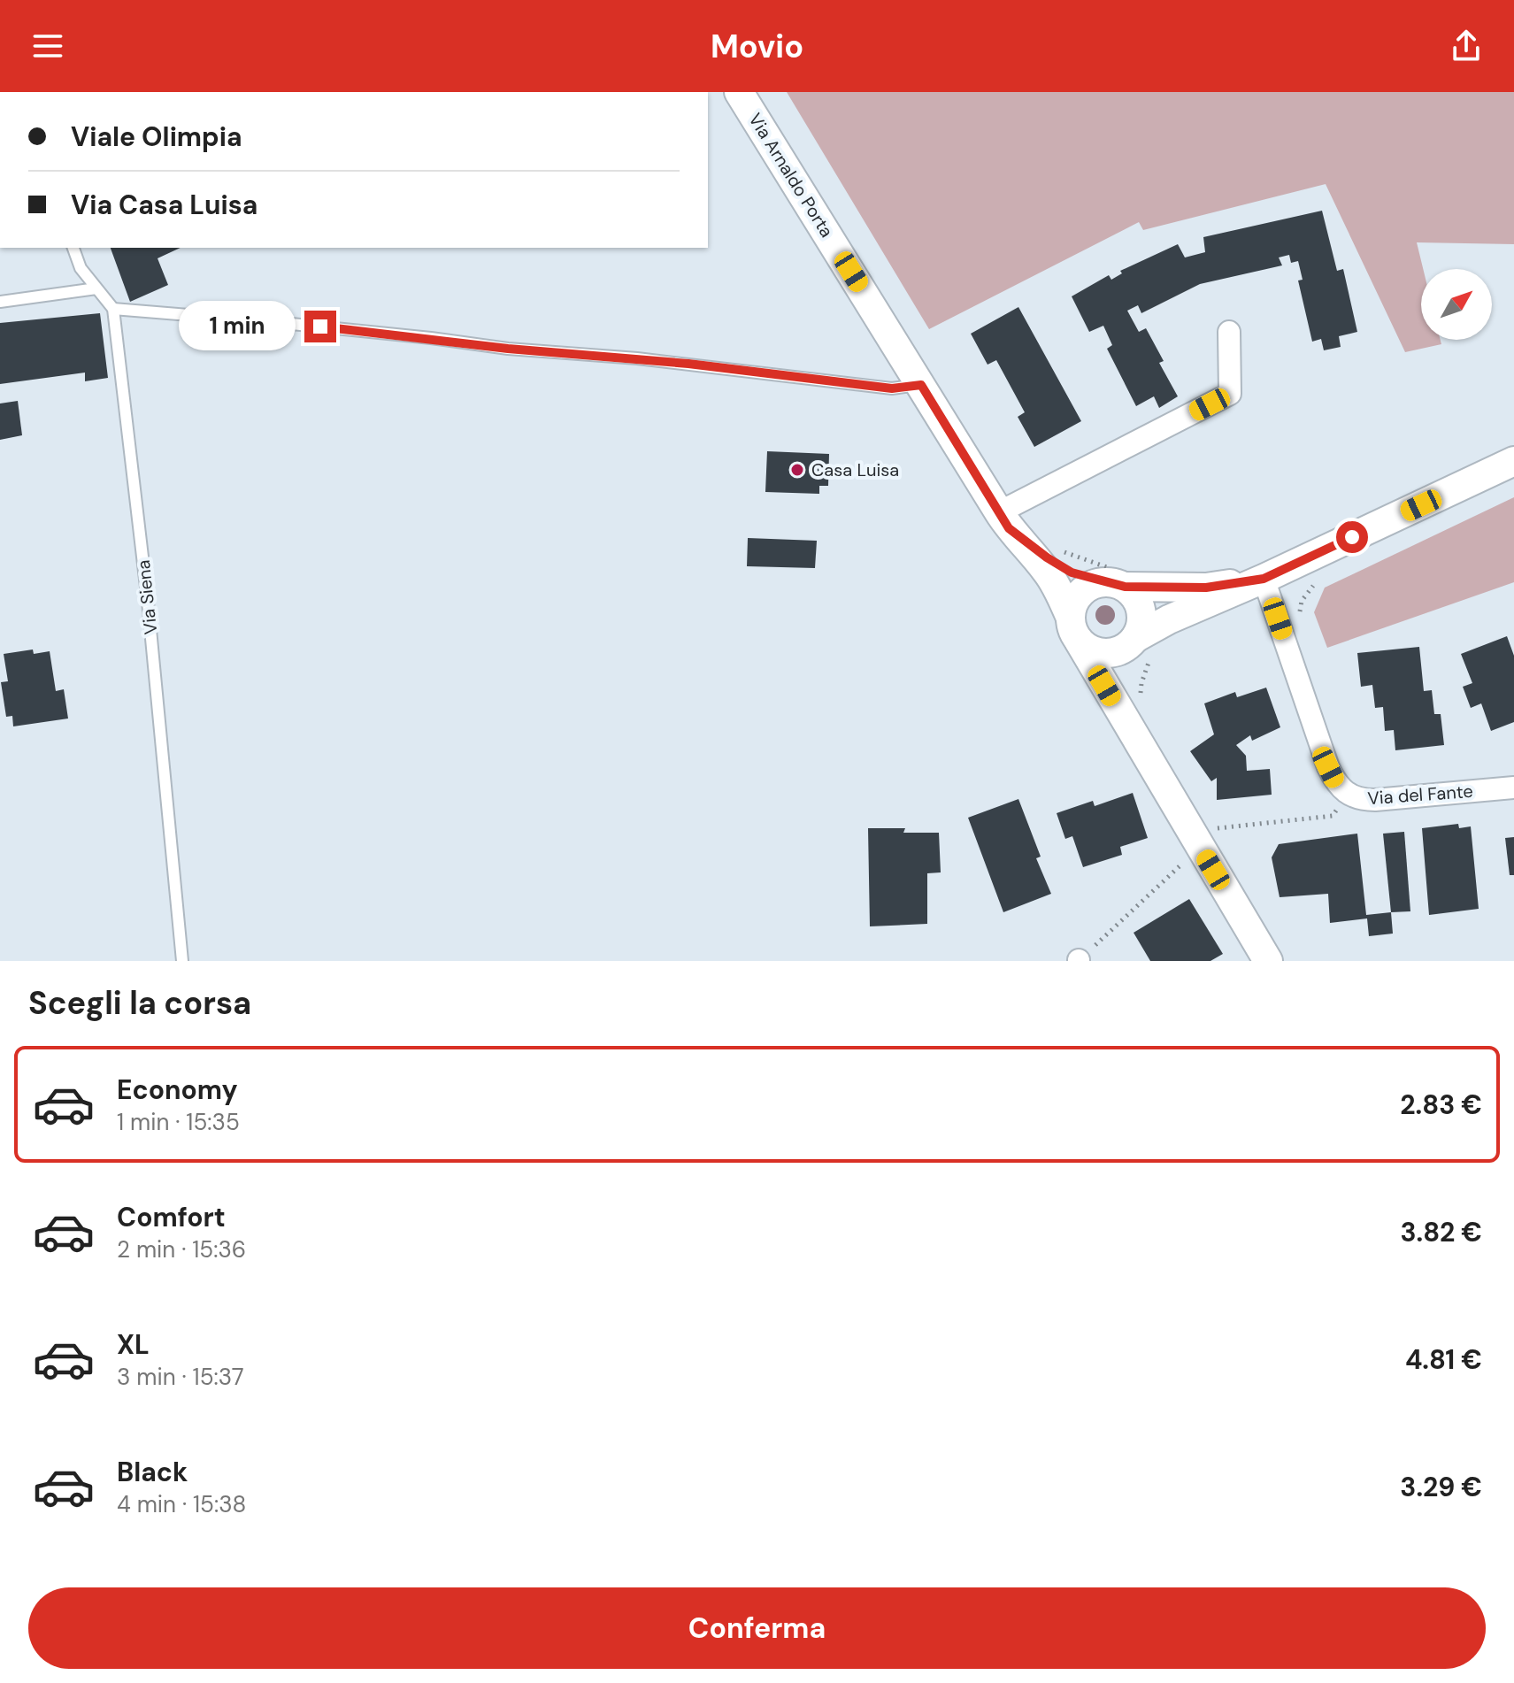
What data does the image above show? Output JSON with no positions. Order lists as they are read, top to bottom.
{
  "streets": {
    "main road": ["Via Arnaldo Porta"],
    "street": ["Via del Fante"],
    "lane": ["Via Siena"]
  },
  "places": ["Casa Luisa"],
  "north": "top right",
  "page": {
    "header": "Movio",
    "banner": ["Viale Olimpia", "Via Casa Luisa"],
    "bubble": "1 min",
    "heading": "Scegli la corsa",
    "list": [
      {
        "name": "Economy",
        "note": "1 min · 15:35",
        "value": "2.83 €"
      },
      {
        "name": "Comfort",
        "note": "2 min · 15:36",
        "value": "3.82 €"
      },
      {
        "name": "XL",
        "note": "3 min · 15:37",
        "value": "4.81 €"
      },
      {
        "name": "Black",
        "note": "4 min · 15:38",
        "value": "3.29 €"
      }
    ],
    "buttons": "Conferma"
  }
}
